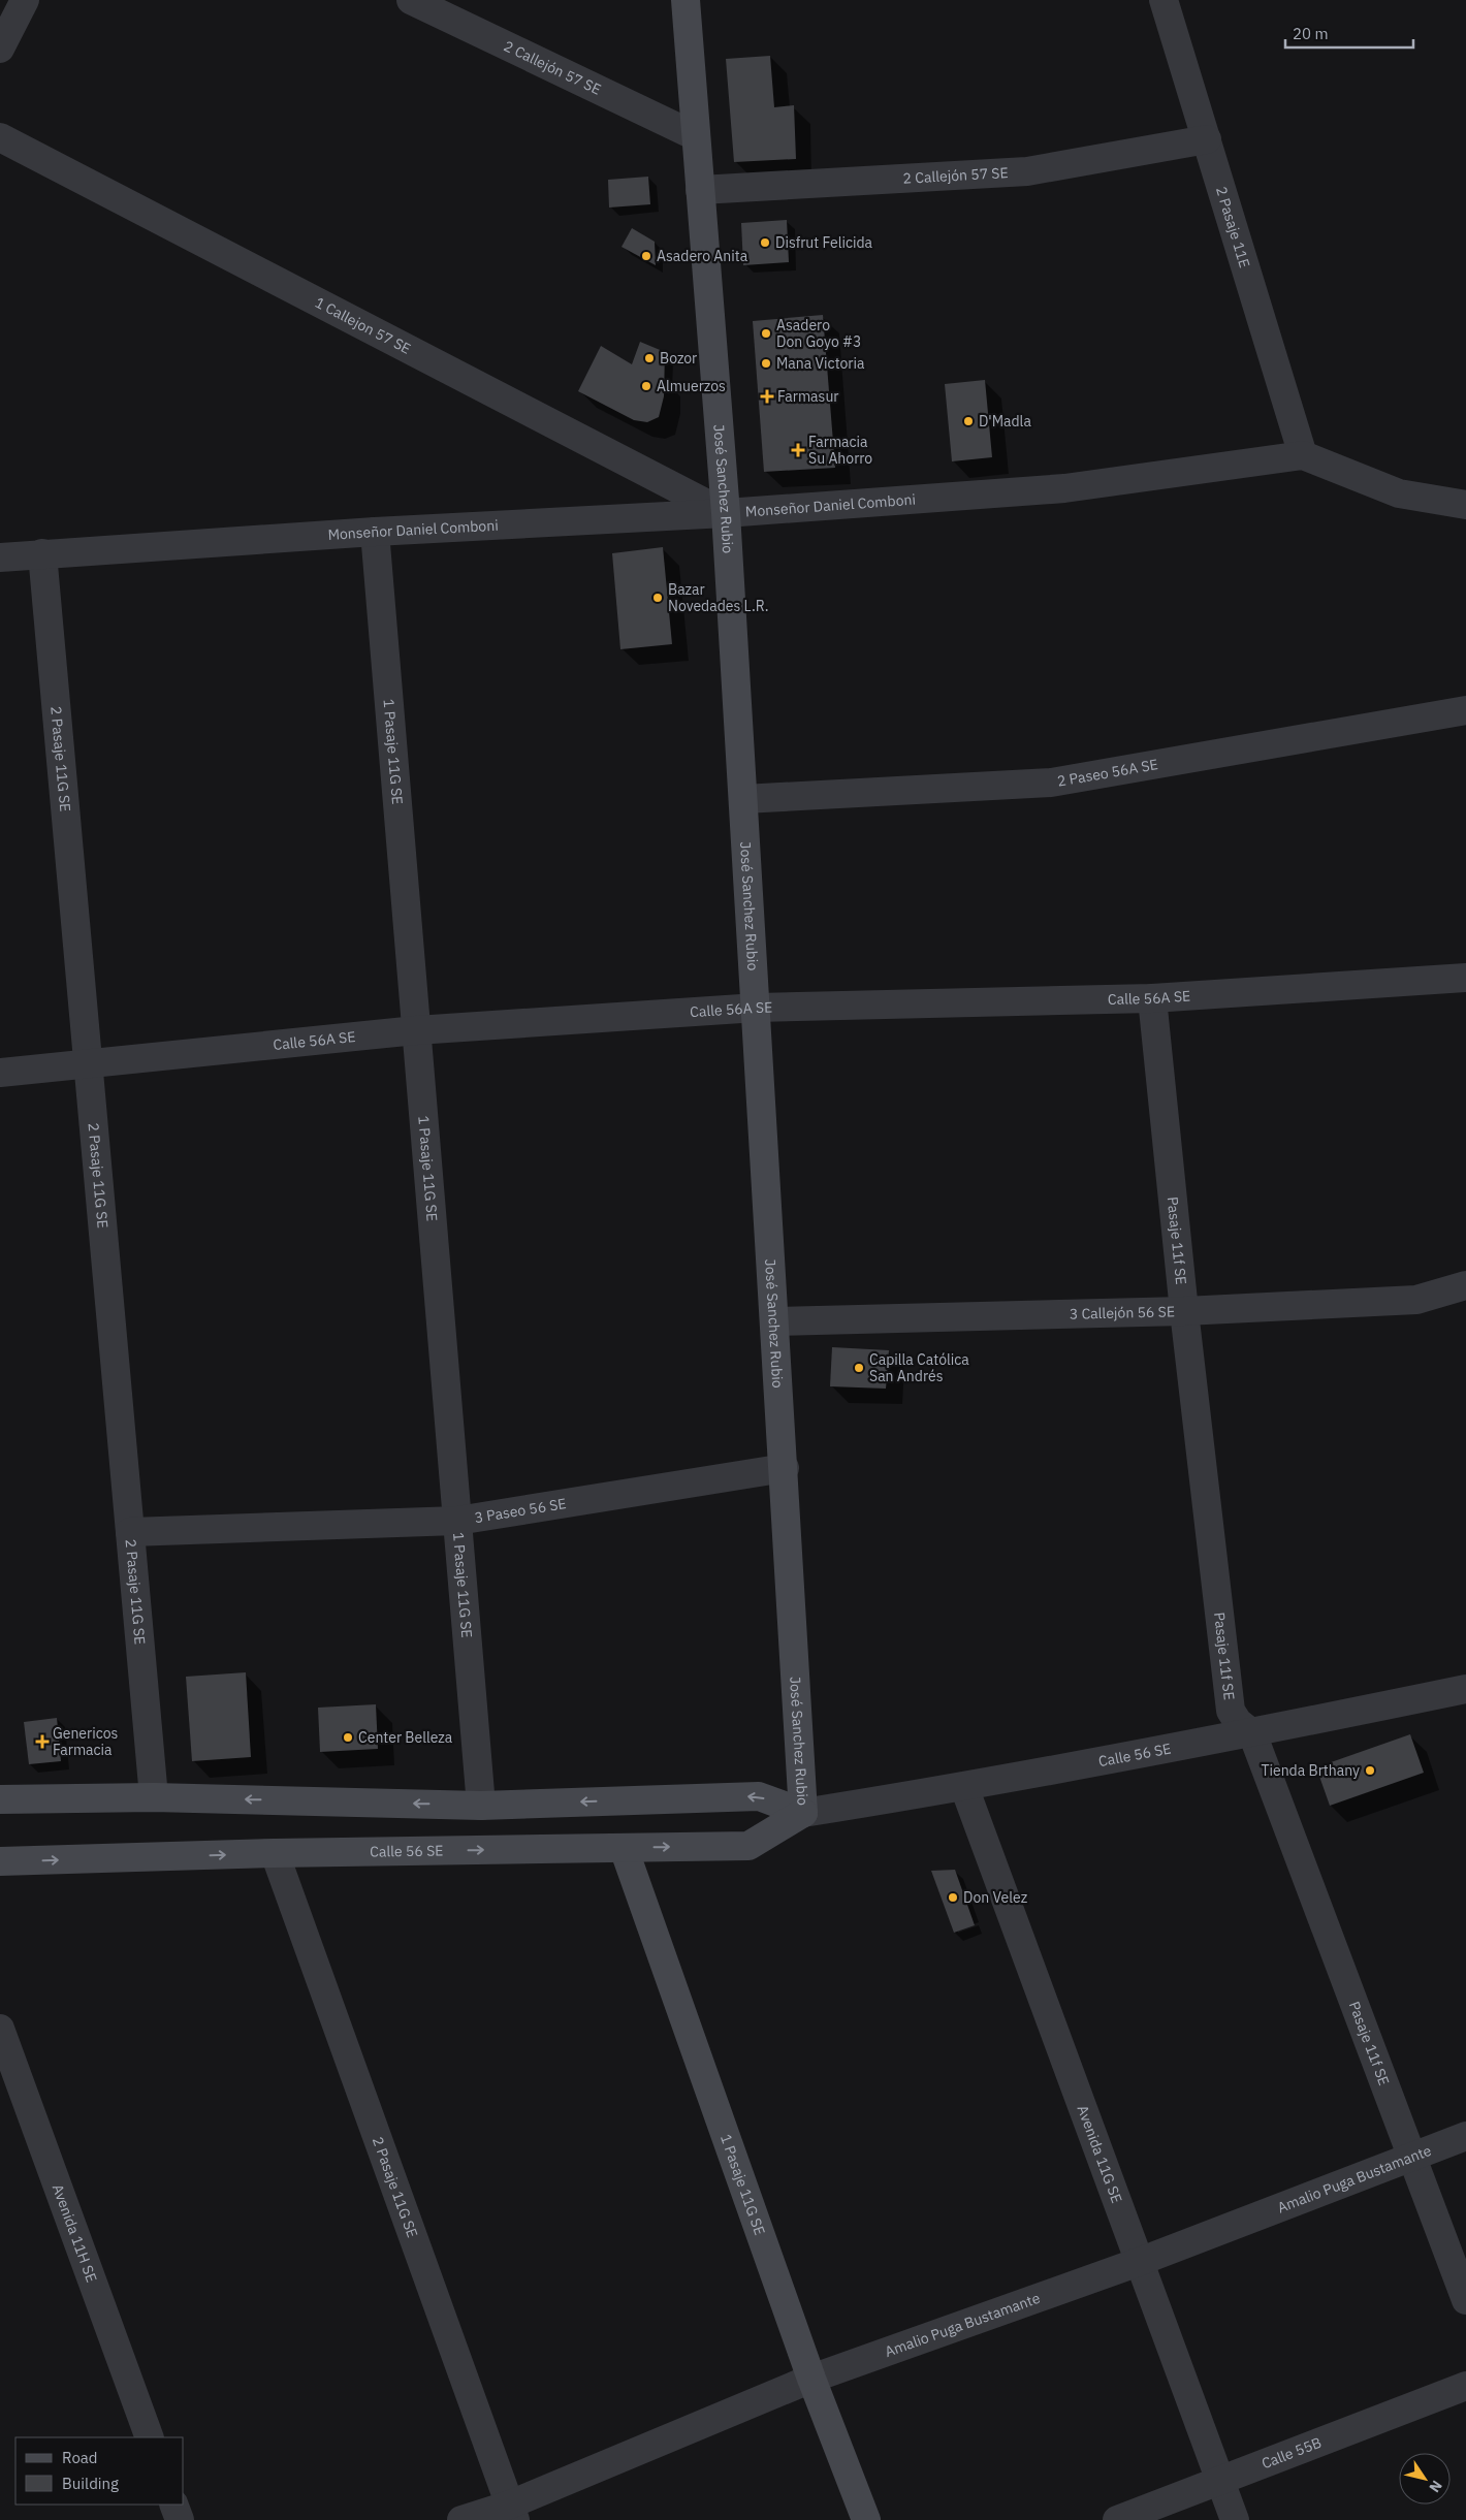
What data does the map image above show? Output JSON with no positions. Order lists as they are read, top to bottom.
{
  "streets": {
    "main road": ["José Sanchez Rubio", "1 Pasaje 11G SE", "Calle 56 SE"],
    "street": [
      "2 Callejón 57 SE",
      "2 Pasaje 11E",
      "1 Callejon 57 SE",
      "Monseñor Daniel Comboni",
      "2 Pasaje 11G SE",
      "2 Paseo 56A SE",
      "Calle 56A SE",
      "Pasaje 11f SE",
      "3 Callejón 56 SE",
      "3 Paseo 56 SE",
      "Avenida 11G SE",
      "Amalio Puga Bustamante",
      "Avenida 11H SE",
      "Calle 55B"
    ]
  },
  "crossings": [
    ["2 Callejón 57 SE", "2 Pasaje 11E"],
    ["2 Callejón 57 SE", "José Sanchez Rubio"],
    ["2 Pasaje 11E", "Monseñor Daniel Comboni"],
    ["1 Callejon 57 SE", "José Sanchez Rubio"],
    ["1 Callejon 57 SE", "Monseñor Daniel Comboni"],
    ["José Sanchez Rubio", "Monseñor Daniel Comboni"],
    ["José Sanchez Rubio", "2 Paseo 56A SE"],
    ["José Sanchez Rubio", "Calle 56A SE"],
    ["José Sanchez Rubio", "3 Callejón 56 SE"],
    ["José Sanchez Rubio", "3 Paseo 56 SE"],
    ["José Sanchez Rubio", "Calle 56 SE"],
    ["Monseñor Daniel Comboni", "1 Pasaje 11G SE"],
    ["Monseñor Daniel Comboni", "2 Pasaje 11G SE"],
    ["1 Pasaje 11G SE", "Calle 56A SE"],
    ["1 Pasaje 11G SE", "3 Paseo 56 SE"],
    ["1 Pasaje 11G SE", "Calle 56 SE"],
    ["1 Pasaje 11G SE", "Amalio Puga Bustamante"],
    ["2 Pasaje 11G SE", "Calle 56A SE"],
    ["2 Pasaje 11G SE", "3 Paseo 56 SE"],
    ["2 Pasaje 11G SE", "Calle 56 SE"],
    ["2 Pasaje 11G SE", "Amalio Puga Bustamante"],
    ["Calle 56A SE", "Pasaje 11f SE"],
    ["Pasaje 11f SE", "3 Callejón 56 SE"],
    ["Pasaje 11f SE", "Calle 56 SE"],
    ["Pasaje 11f SE", "Amalio Puga Bustamante"],
    ["Calle 56 SE", "Avenida 11G SE"],
    ["Avenida 11G SE", "Amalio Puga Bustamante"],
    ["Avenida 11G SE", "Calle 55B"]
  ],
  "places": {
    "other": [
      "Disfrut Felicida",
      "Asadero Anita",
      "Asadero Don Goyo #3",
      "Bozor",
      "Mana Victoria",
      "Almuerzos",
      "D'Madla",
      "Bazar Novedades L.R.",
      "Capilla Católica San Andrés",
      "Center Belleza",
      "Tienda Brthany",
      "Don Velez"
    ],
    "health": ["Farmasur", "Farmacia Su Ahorro", "Genericos Farmacia"]
  },
  "legend": ["Road", "Building"],
  "scale_bar": "20 m",
  "north": "bottom right"
}
